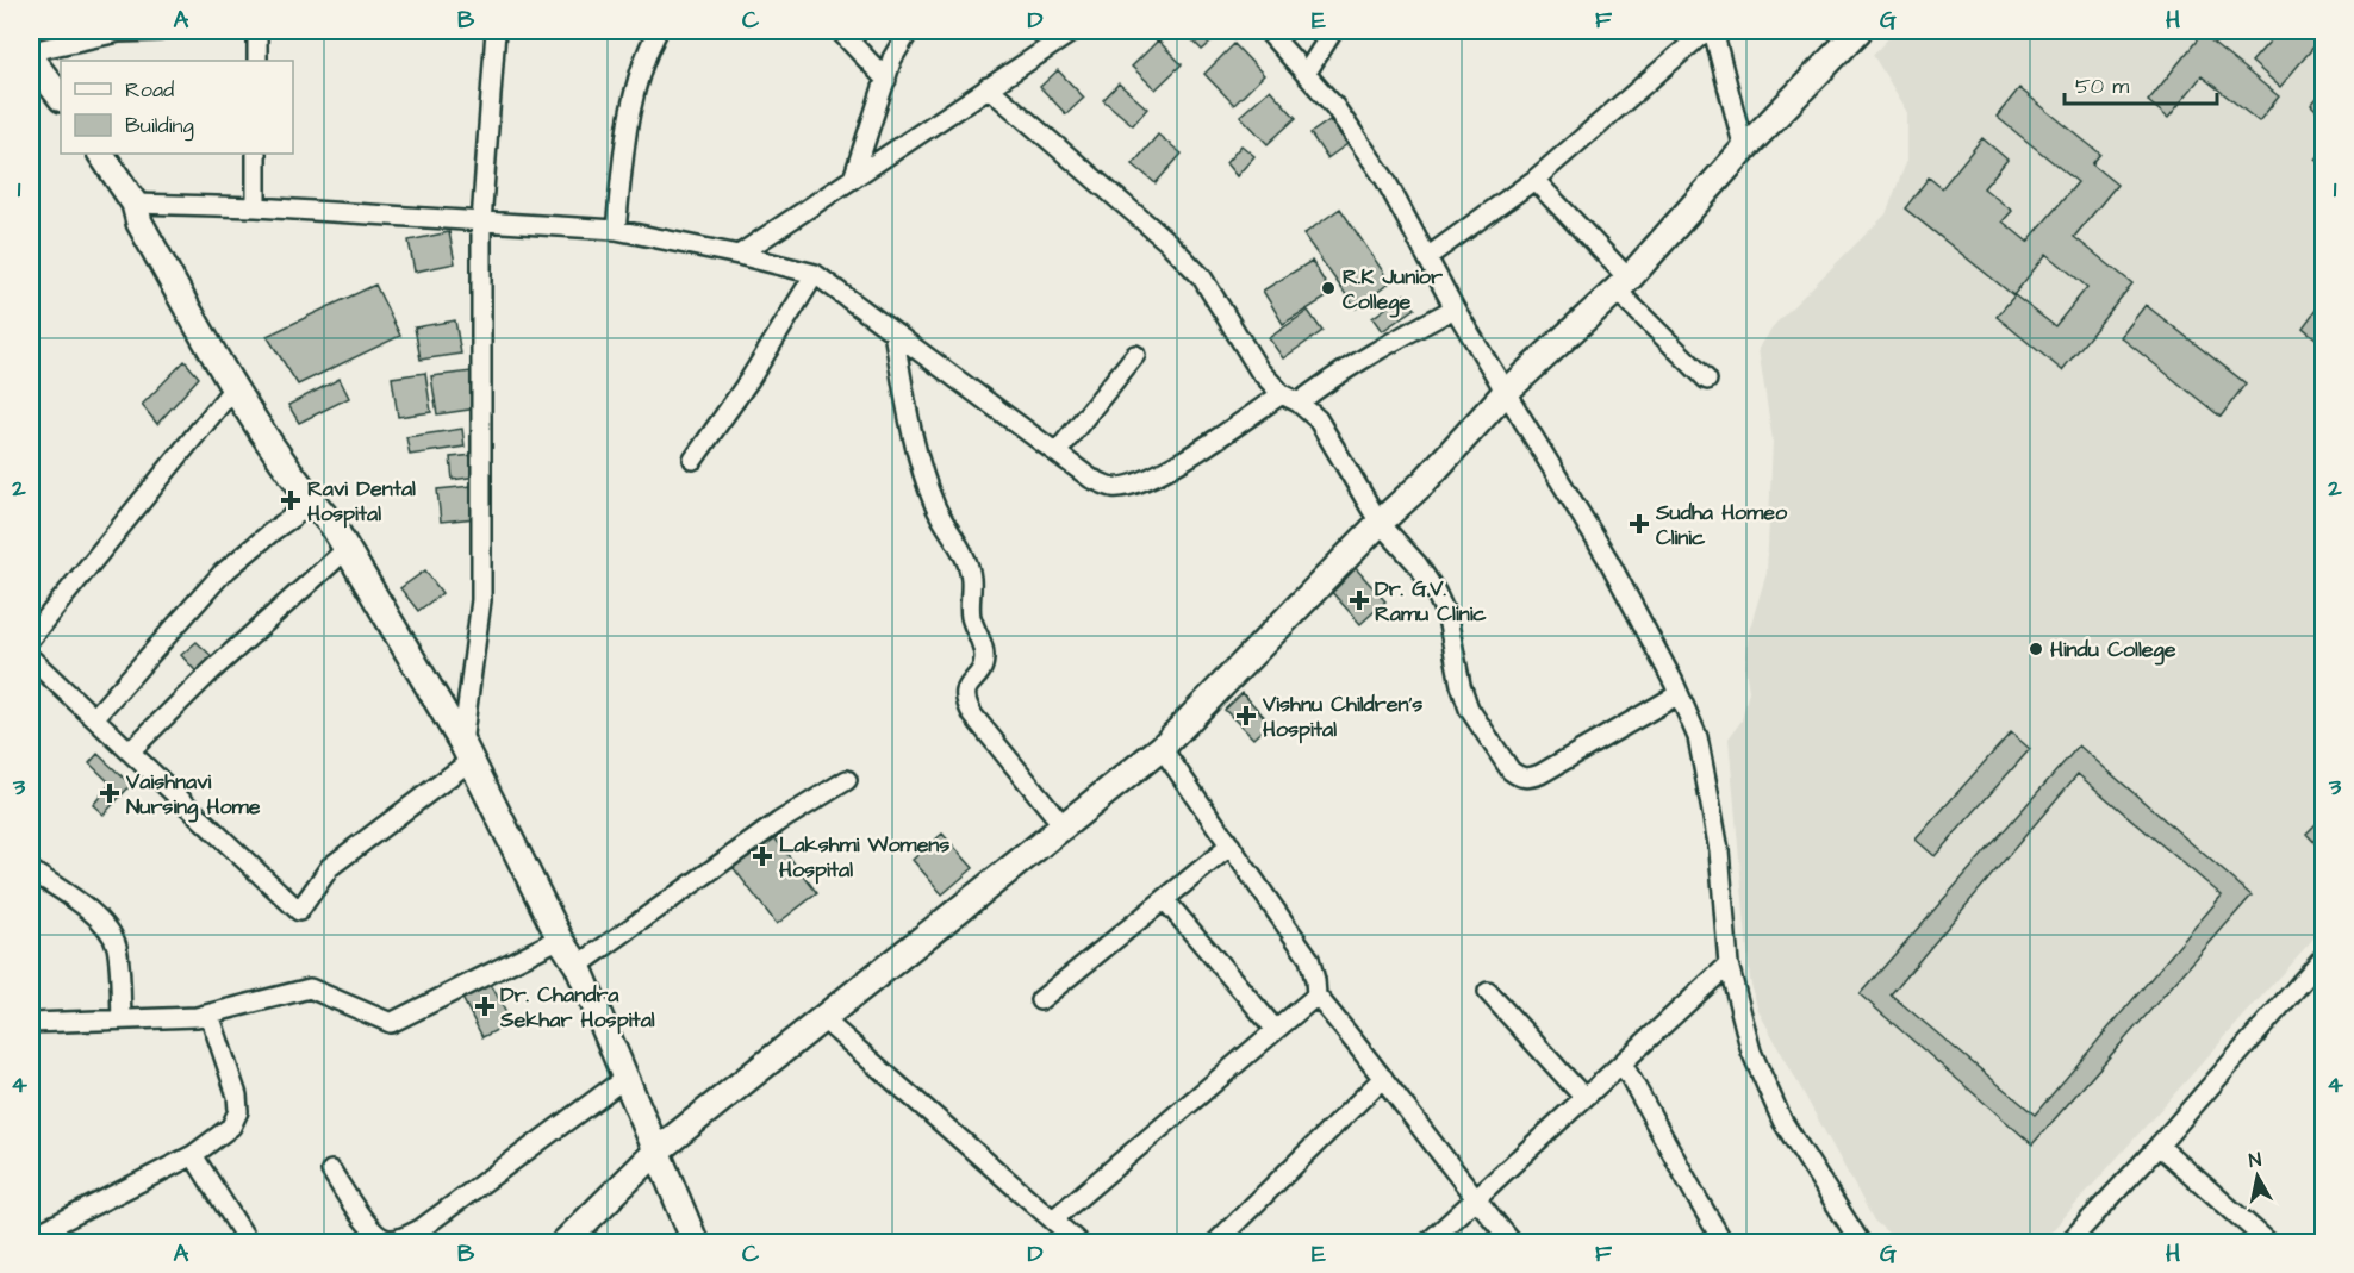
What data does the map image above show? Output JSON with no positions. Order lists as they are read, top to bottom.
{
  "places": {
    "other": ["R.K Junior College", "Hindu College"],
    "health": [
      "Ravi Dental Hospital",
      "Sudha Homeo Clinic",
      "Dr. G.V. Ramu Clinic",
      "Vishnu Children's Hospital",
      "Vaishnavi Nursing Home",
      "Lakshmi Womens Hospital",
      "Dr. Chandra Sekhar Hospital"
    ]
  },
  "legend": ["Road", "Building"],
  "scale_bar": "50 m",
  "north": "top",
  "grid": {
    "columns": [
      "A",
      "B",
      "C",
      "D",
      "E",
      "F",
      "G",
      "H"
    ],
    "rows": [
      "1",
      "2",
      "3",
      "4"
    ]
  }
}
